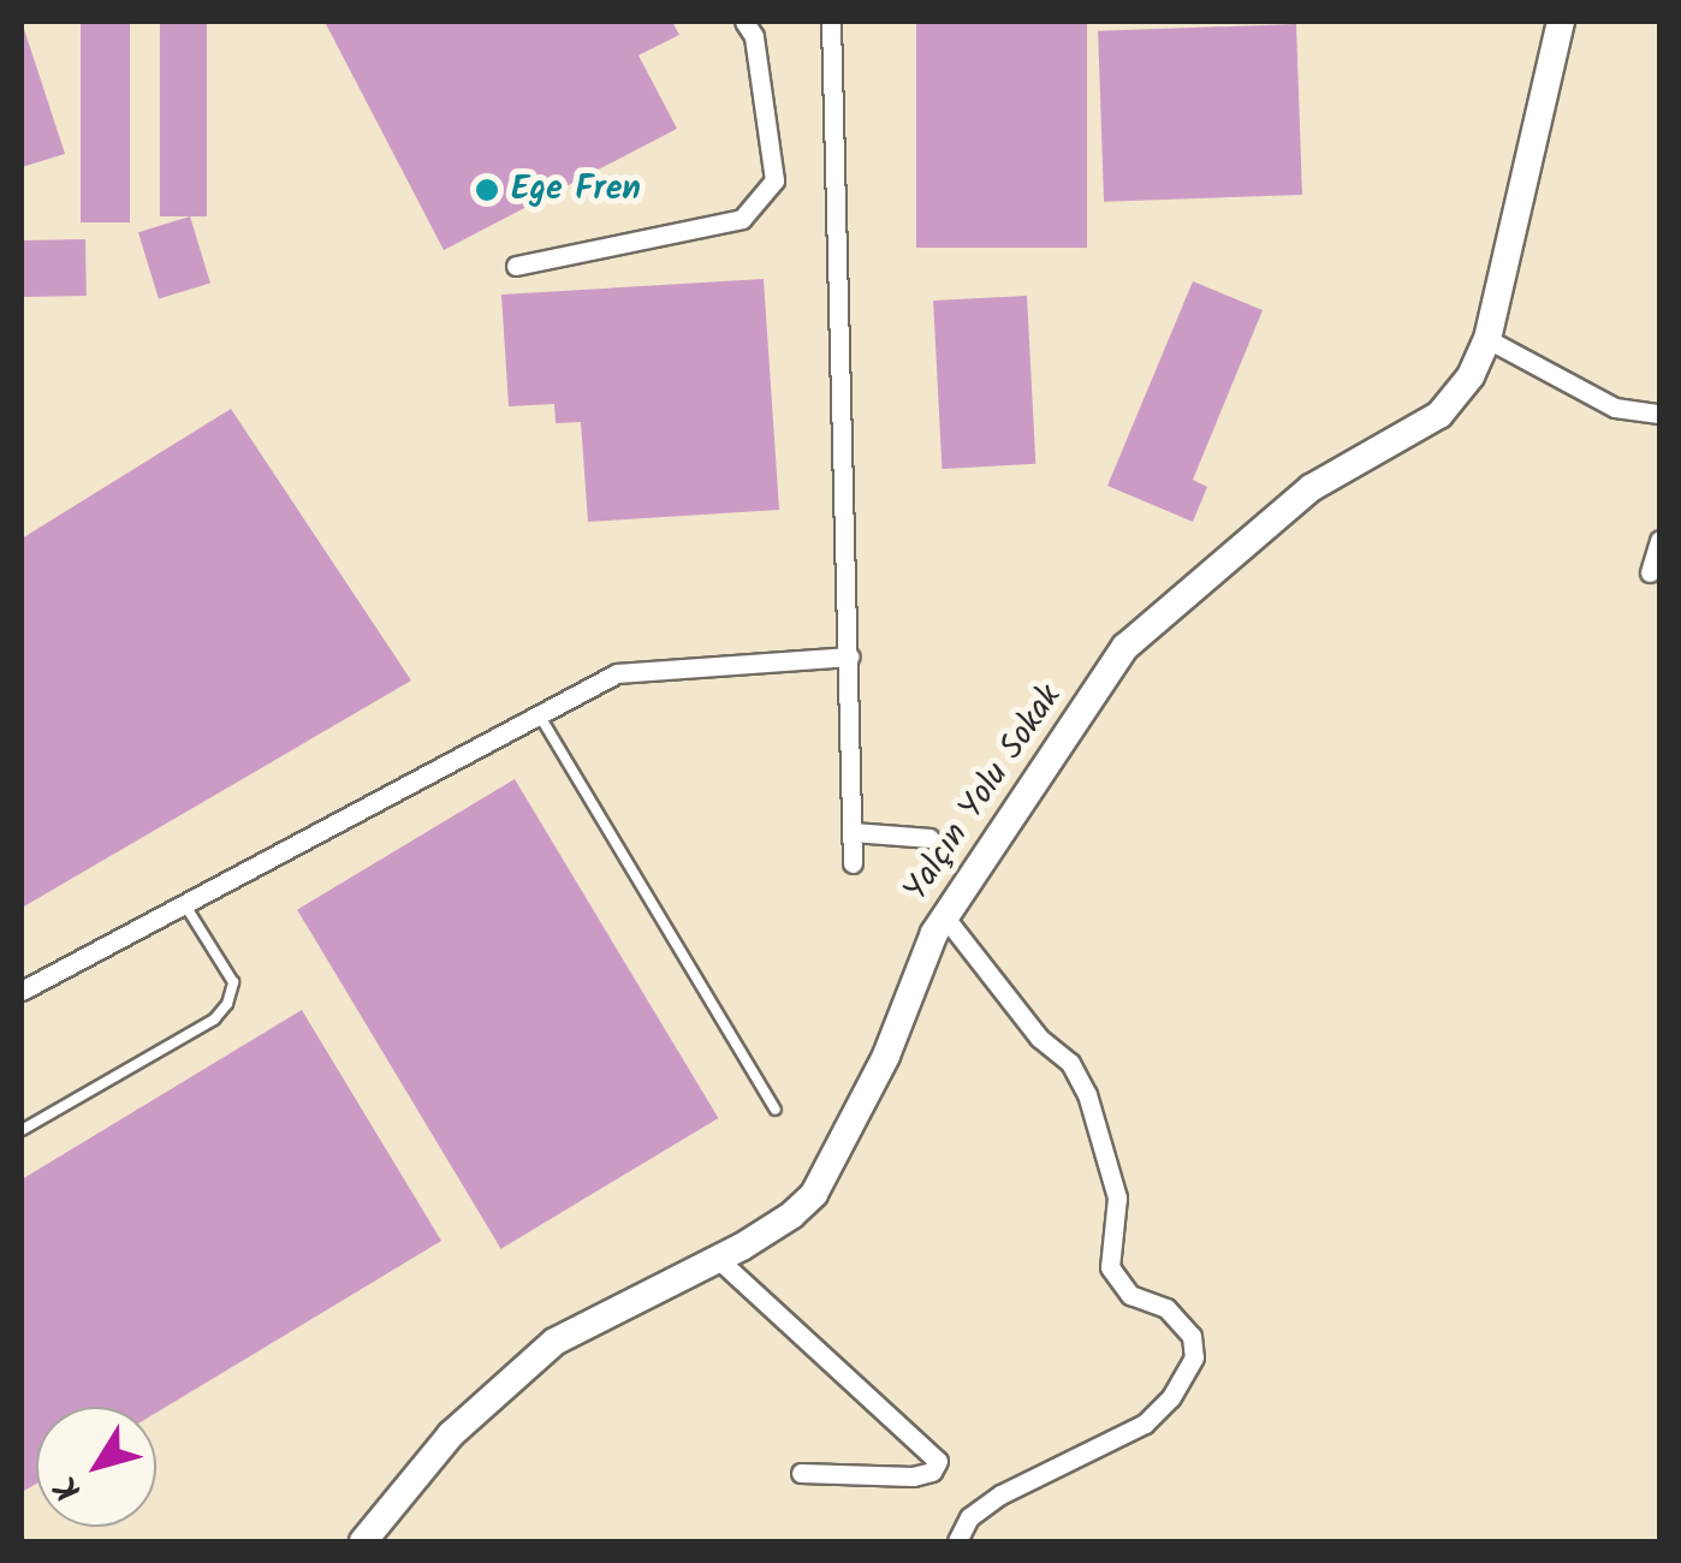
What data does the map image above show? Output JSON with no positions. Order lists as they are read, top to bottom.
{
  "streets": {
    "street": ["Yalçın Yolu Sokak"]
  },
  "places": ["Ege Fren"],
  "north": "bottom left"
}
